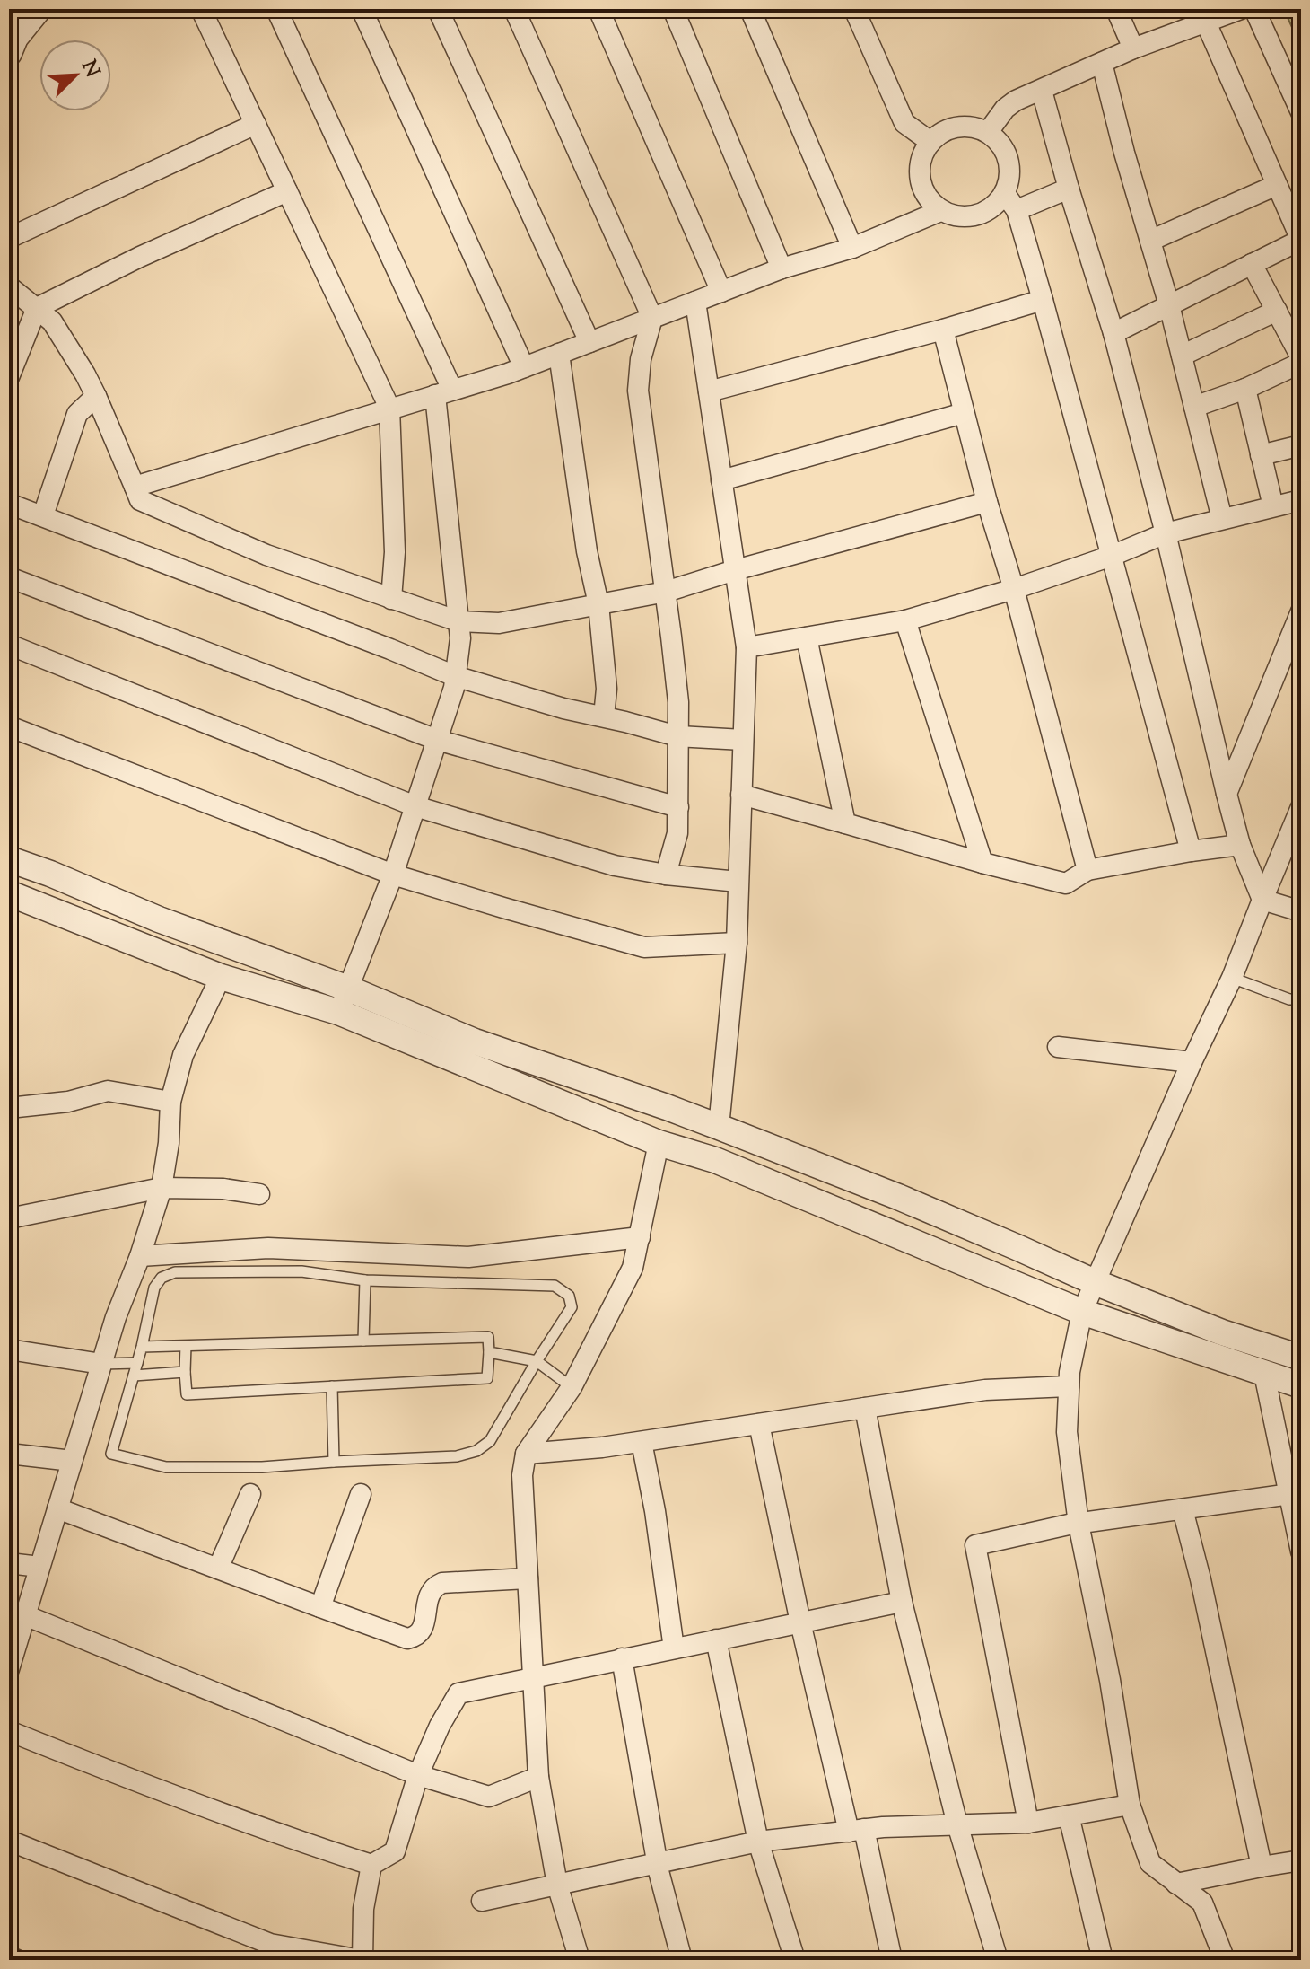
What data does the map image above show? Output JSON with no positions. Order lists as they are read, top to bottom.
{
  "north": "top right"
}
